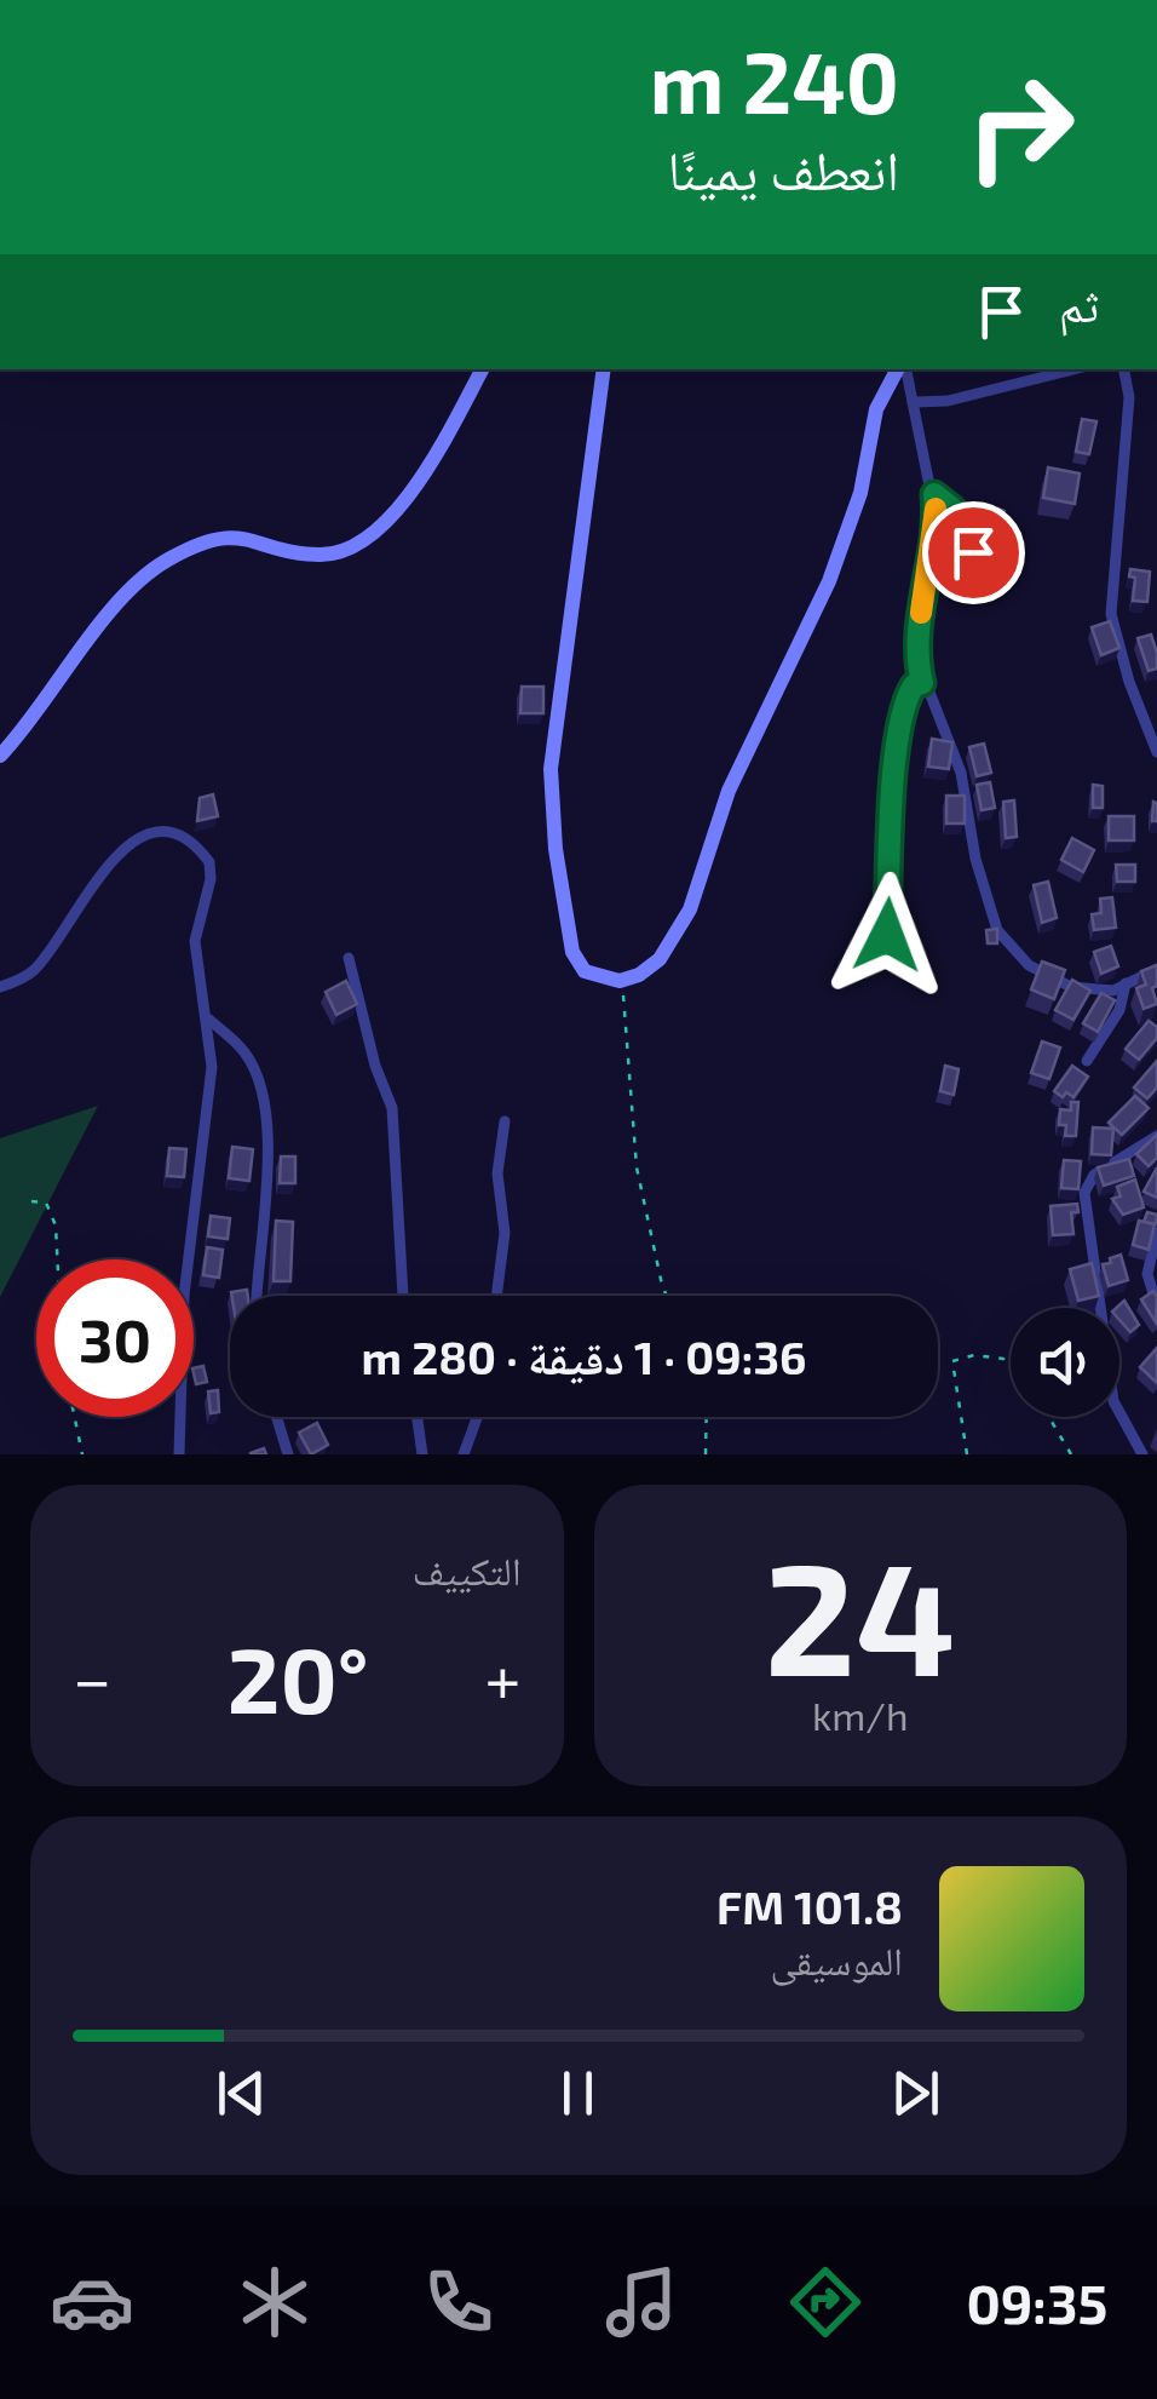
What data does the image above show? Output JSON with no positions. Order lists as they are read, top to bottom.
{
  "page": {
    "turn": ["240 m", "انعطف يمينًا"],
    "then": "ثم",
    "limit": "30",
    "trip": "09:36 · 1 دقيقة · 280 m",
    "tile": [
      ["24", "km/h"],
      "التكييف"
    ],
    "heat": ["−", "20°", "+"],
    "song": ["101.8 FM", "الموسيقى"],
    "tabs": "09:35"
  }
}
